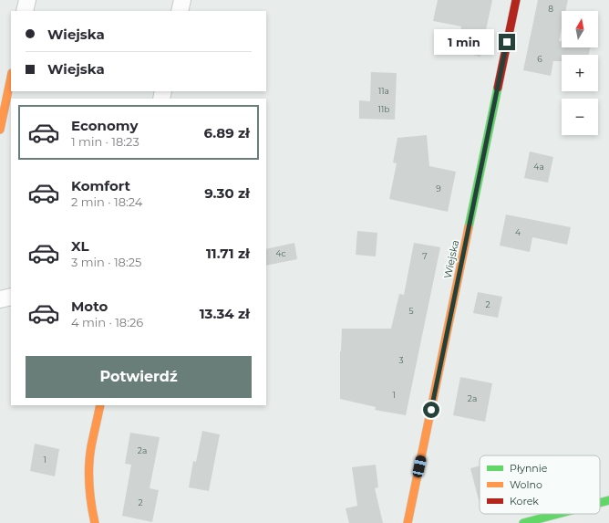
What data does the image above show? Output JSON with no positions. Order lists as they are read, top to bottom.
{
  "streets": {
    "street": ["Wiejska"]
  },
  "house_numbers": [
    "8",
    "6",
    "11a",
    "11b",
    "4a",
    "9",
    "4",
    "4c",
    "7",
    "2",
    "5",
    "3",
    "1",
    "2a",
    "2a",
    "1",
    "2"
  ],
  "legend": ["Płynnie", "Wolno", "Korek"],
  "north": "top",
  "page": {
    "map_buttons": ["+", "−"],
    "banner": ["Wiejska", "Wiejska"],
    "bubble": "1 min",
    "list": [
      {
        "name": "Economy",
        "note": "1 min · 18:23",
        "value": "6.89 zł"
      },
      {
        "name": "Komfort",
        "note": "2 min · 18:24",
        "value": "9.30 zł"
      },
      {
        "name": "XL",
        "note": "3 min · 18:25",
        "value": "11.71 zł"
      },
      {
        "name": "Moto",
        "note": "4 min · 18:26",
        "value": "13.34 zł"
      }
    ],
    "buttons": "Potwierdź"
  }
}
